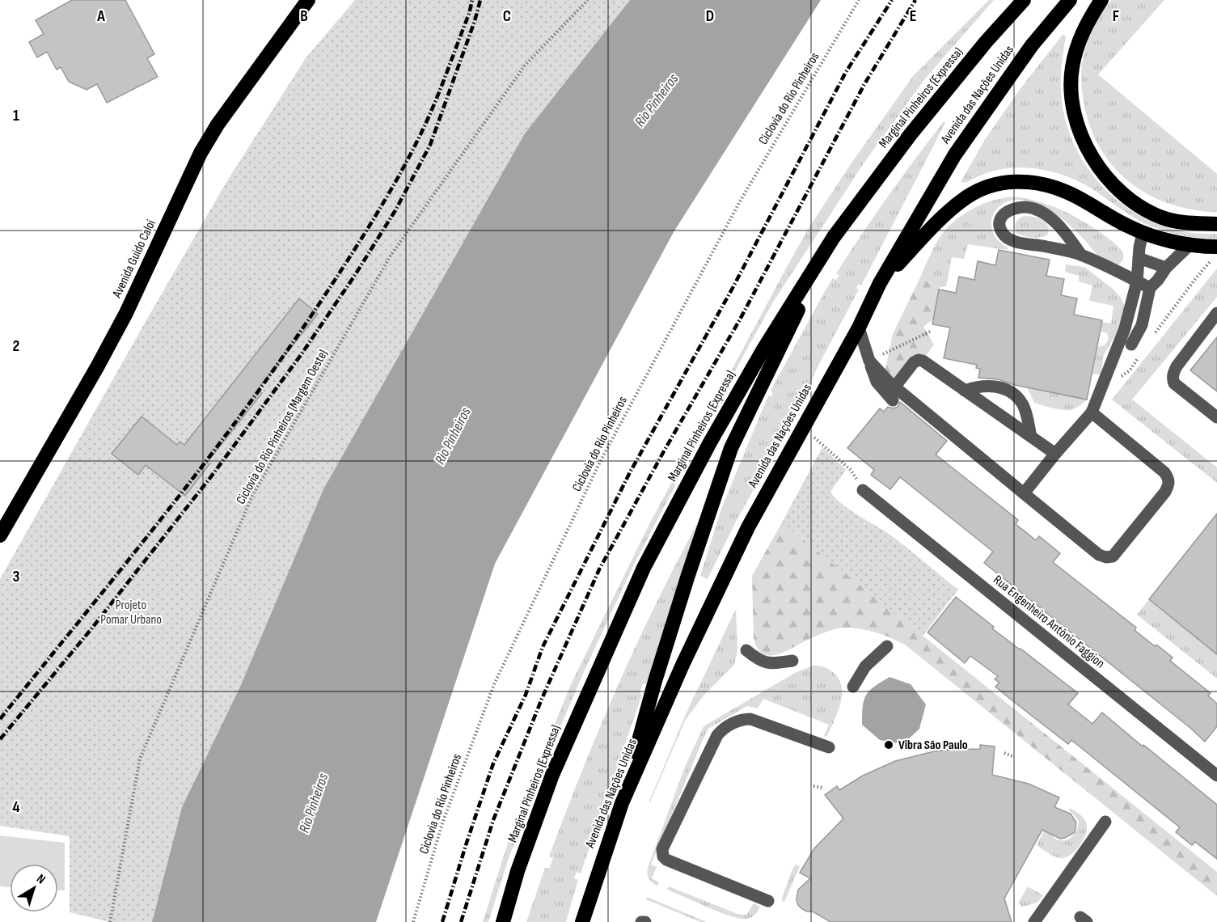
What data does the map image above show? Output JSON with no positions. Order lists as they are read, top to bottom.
{
  "streets": {
    "highway": ["Avenida das Nações Unidas", "Marginal Pinheiros (Expressa)", "Avenida Guido Caloi"],
    "street": ["Rua Engenheiro Antônio Faggion"],
    "path": ["Ciclovia do Rio Pinheiros", "Ciclovia do Rio Pinheiros (Margem Oeste)"]
  },
  "water": ["Rio Pinheiros"],
  "parks": ["Projeto Pomar Urbano"],
  "places": ["Vibra São Paulo"],
  "north": "top right",
  "grid": {
    "columns": [
      "A",
      "B",
      "C",
      "D",
      "E",
      "F"
    ],
    "rows": [
      "1",
      "2",
      "3",
      "4"
    ]
  }
}
